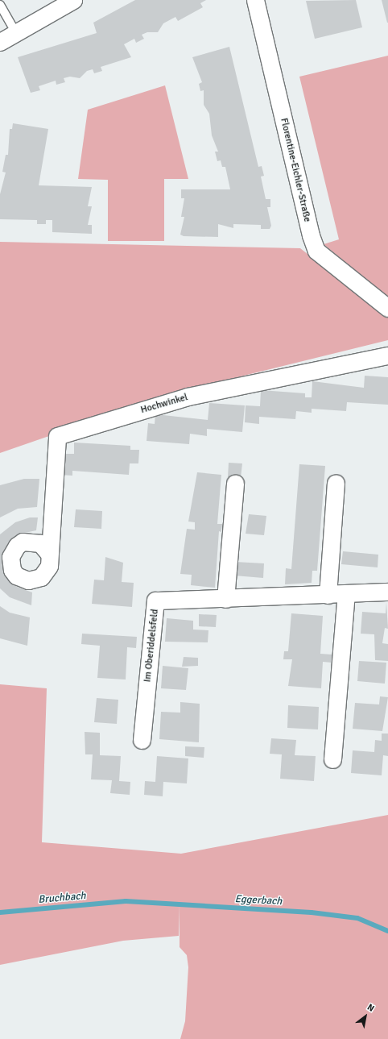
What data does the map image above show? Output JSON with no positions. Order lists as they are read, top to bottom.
{
  "streets": {
    "street": ["Florentine-Eichler-Straße", "Hochwinkel", "Im Oberiddelsfeld"]
  },
  "water": ["Bruchbach", "Eggerbach"],
  "north": "top right"
}
